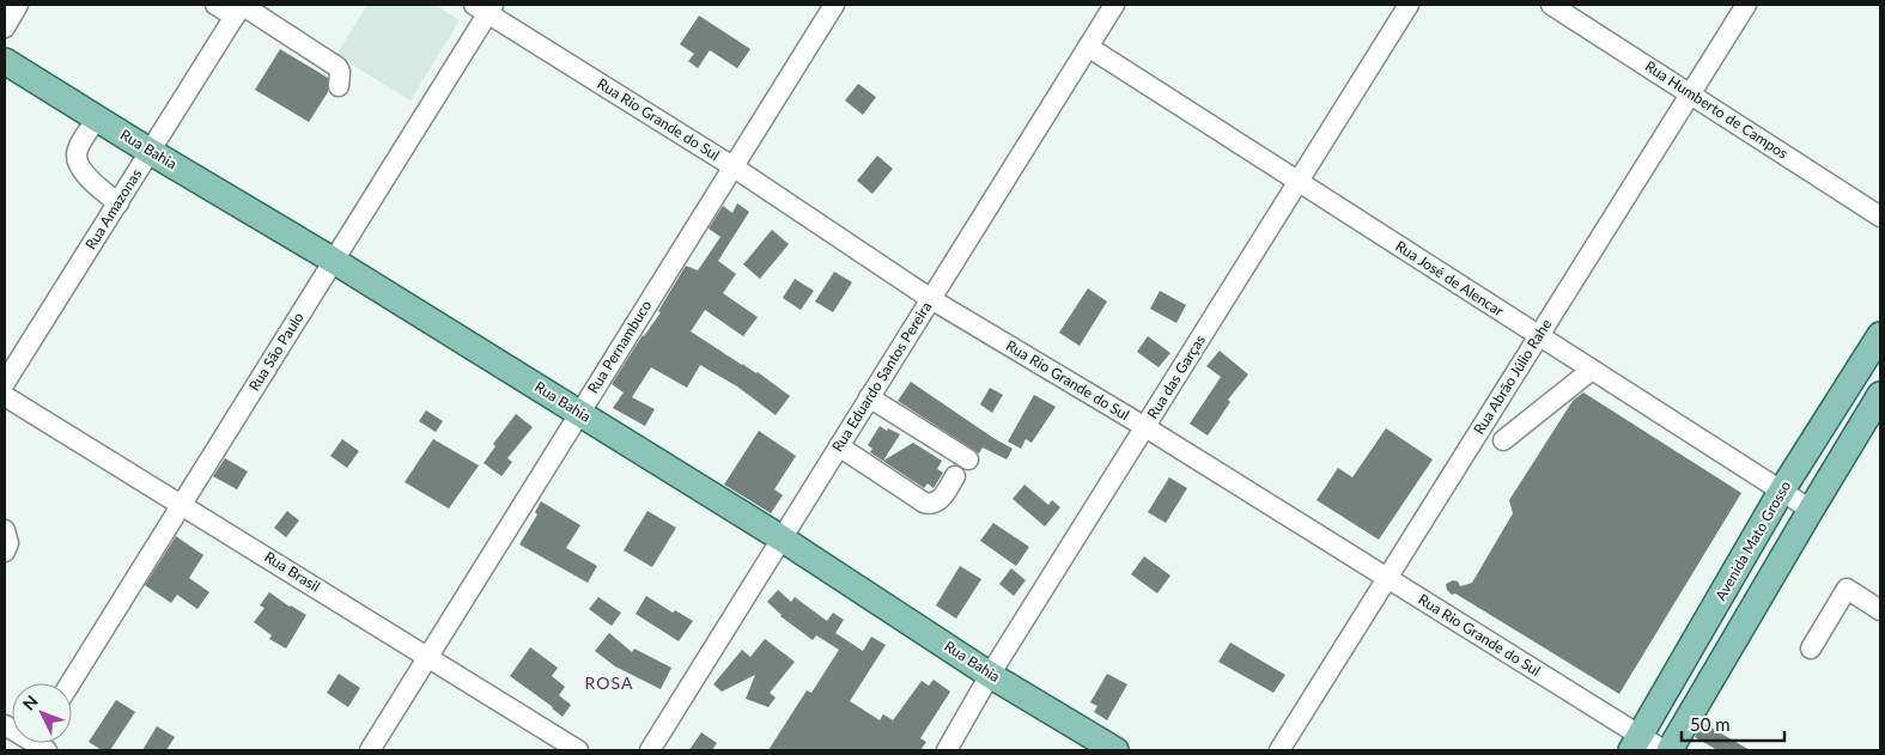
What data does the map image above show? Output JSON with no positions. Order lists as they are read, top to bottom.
{
  "streets": {
    "main road": ["Rua Bahia", "Avenida Mato Grosso"],
    "street": [
      "Rua Humberto de Campos",
      "Rua Rio Grande do Sul",
      "Rua Amazonas",
      "Rua José de Alencar",
      "Rua Pernambuco",
      "Rua São Paulo",
      "Rua Eduardo Santos Pereira",
      "Rua das Garças",
      "Rua Abrão Júlio Rahe",
      "Rua Brasil"
    ]
  },
  "crossings": [
    ["Rua Humberto de Campos", "Rua Abrão Júlio Rahe"],
    ["Rua Rio Grande do Sul", "Rua Pernambuco"],
    ["Rua Rio Grande do Sul", "Rua São Paulo"],
    ["Rua Rio Grande do Sul", "Rua Eduardo Santos Pereira"],
    ["Rua Rio Grande do Sul", "Rua das Garças"],
    ["Rua Rio Grande do Sul", "Rua Abrão Júlio Rahe"],
    ["Rua Rio Grande do Sul", "Avenida Mato Grosso"],
    ["Rua Bahia", "Rua Amazonas"],
    ["Rua Bahia", "Rua Pernambuco"],
    ["Rua Bahia", "Rua São Paulo"],
    ["Rua Bahia", "Rua Eduardo Santos Pereira"],
    ["Rua Bahia", "Rua das Garças"],
    ["Rua José de Alencar", "Rua Eduardo Santos Pereira"],
    ["Rua José de Alencar", "Rua das Garças"],
    ["Rua José de Alencar", "Rua Abrão Júlio Rahe"],
    ["Rua José de Alencar", "Avenida Mato Grosso"],
    ["Rua Pernambuco", "Rua Brasil"],
    ["Rua São Paulo", "Rua Brasil"]
  ],
  "districts": ["ROSA"],
  "scale_bar": "50 m",
  "north": "top left"
}
